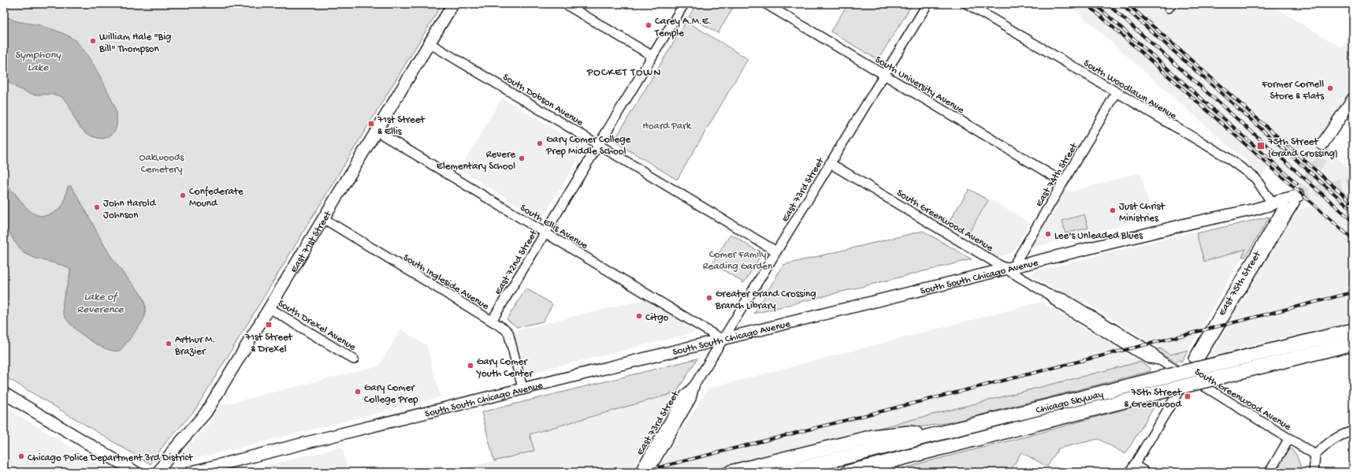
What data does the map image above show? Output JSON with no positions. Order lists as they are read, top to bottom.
{
  "streets": {
    "highway": ["Chicago Skyway"],
    "main road": ["East 71st Street", "South South Chicago Avenue"],
    "street": [
      "South University Avenue",
      "South Woodlawn Avenue",
      "South Dobson Avenue",
      "East 74th Street",
      "East 73rd Street",
      "South Greenwood Avenue",
      "South Ellis Avenue",
      "East 72nd Street",
      "South Ingleside Avenue",
      "East 75th Street",
      "South Drexel Avenue"
    ]
  },
  "crossings": [
    ["South University Avenue", "East 74th Street"],
    ["South University Avenue", "East 73rd Street"],
    ["South Woodlawn Avenue", "East 74th Street"],
    ["South Woodlawn Avenue", "South South Chicago Avenue"],
    ["South Dobson Avenue", "East 73rd Street"],
    ["South Dobson Avenue", "East 71st Street"],
    ["South Dobson Avenue", "East 72nd Street"],
    ["East 74th Street", "South Greenwood Avenue"],
    ["East 74th Street", "South South Chicago Avenue"],
    ["East 73rd Street", "South Greenwood Avenue"],
    ["East 73rd Street", "South Ellis Avenue"],
    ["East 73rd Street", "South South Chicago Avenue"],
    ["South Greenwood Avenue", "South South Chicago Avenue"],
    ["South Greenwood Avenue", "East 75th Street"],
    ["South Ellis Avenue", "East 71st Street"],
    ["South Ellis Avenue", "East 72nd Street"],
    ["South Ellis Avenue", "South South Chicago Avenue"],
    ["East 71st Street", "South Ingleside Avenue"],
    ["East 71st Street", "South Drexel Avenue"],
    ["East 72nd Street", "South Ingleside Avenue"],
    ["South South Chicago Avenue", "South Ingleside Avenue"],
    ["South South Chicago Avenue", "East 75th Street"]
  ],
  "districts": ["POCKET TOWN"],
  "water": ["Symphony Lake", "Lake of Reverence"],
  "parks": ["Hoard Park", "Oakwoods Cemetery", "Comer Family Reading Garden"],
  "places": {
    "other": [
      "Carey A.M.E. Temple",
      "William Hale \"Big Bill\" Thompson",
      "Former Cornell Store & Flats",
      "Gary Comer College Prep Middle School",
      "Revere Elementary School",
      "Confederate Mound",
      "John Harold Johnson",
      "Just Christ Ministries",
      "Lee's Unleaded Blues",
      "Greater Grand Crossing Branch Library",
      "Citgo",
      "Arthur M. Brazier",
      "Gary Comer Youth Center",
      "Gary Comer College Prep",
      "Chicago Police Department 3rd District"
    ],
    "transit": [
      "71st Street & Ellis",
      "75th Street (Grand Crossing)",
      "71st Street & Drexel",
      "75th Street & Greenwood"
    ]
  }
}
